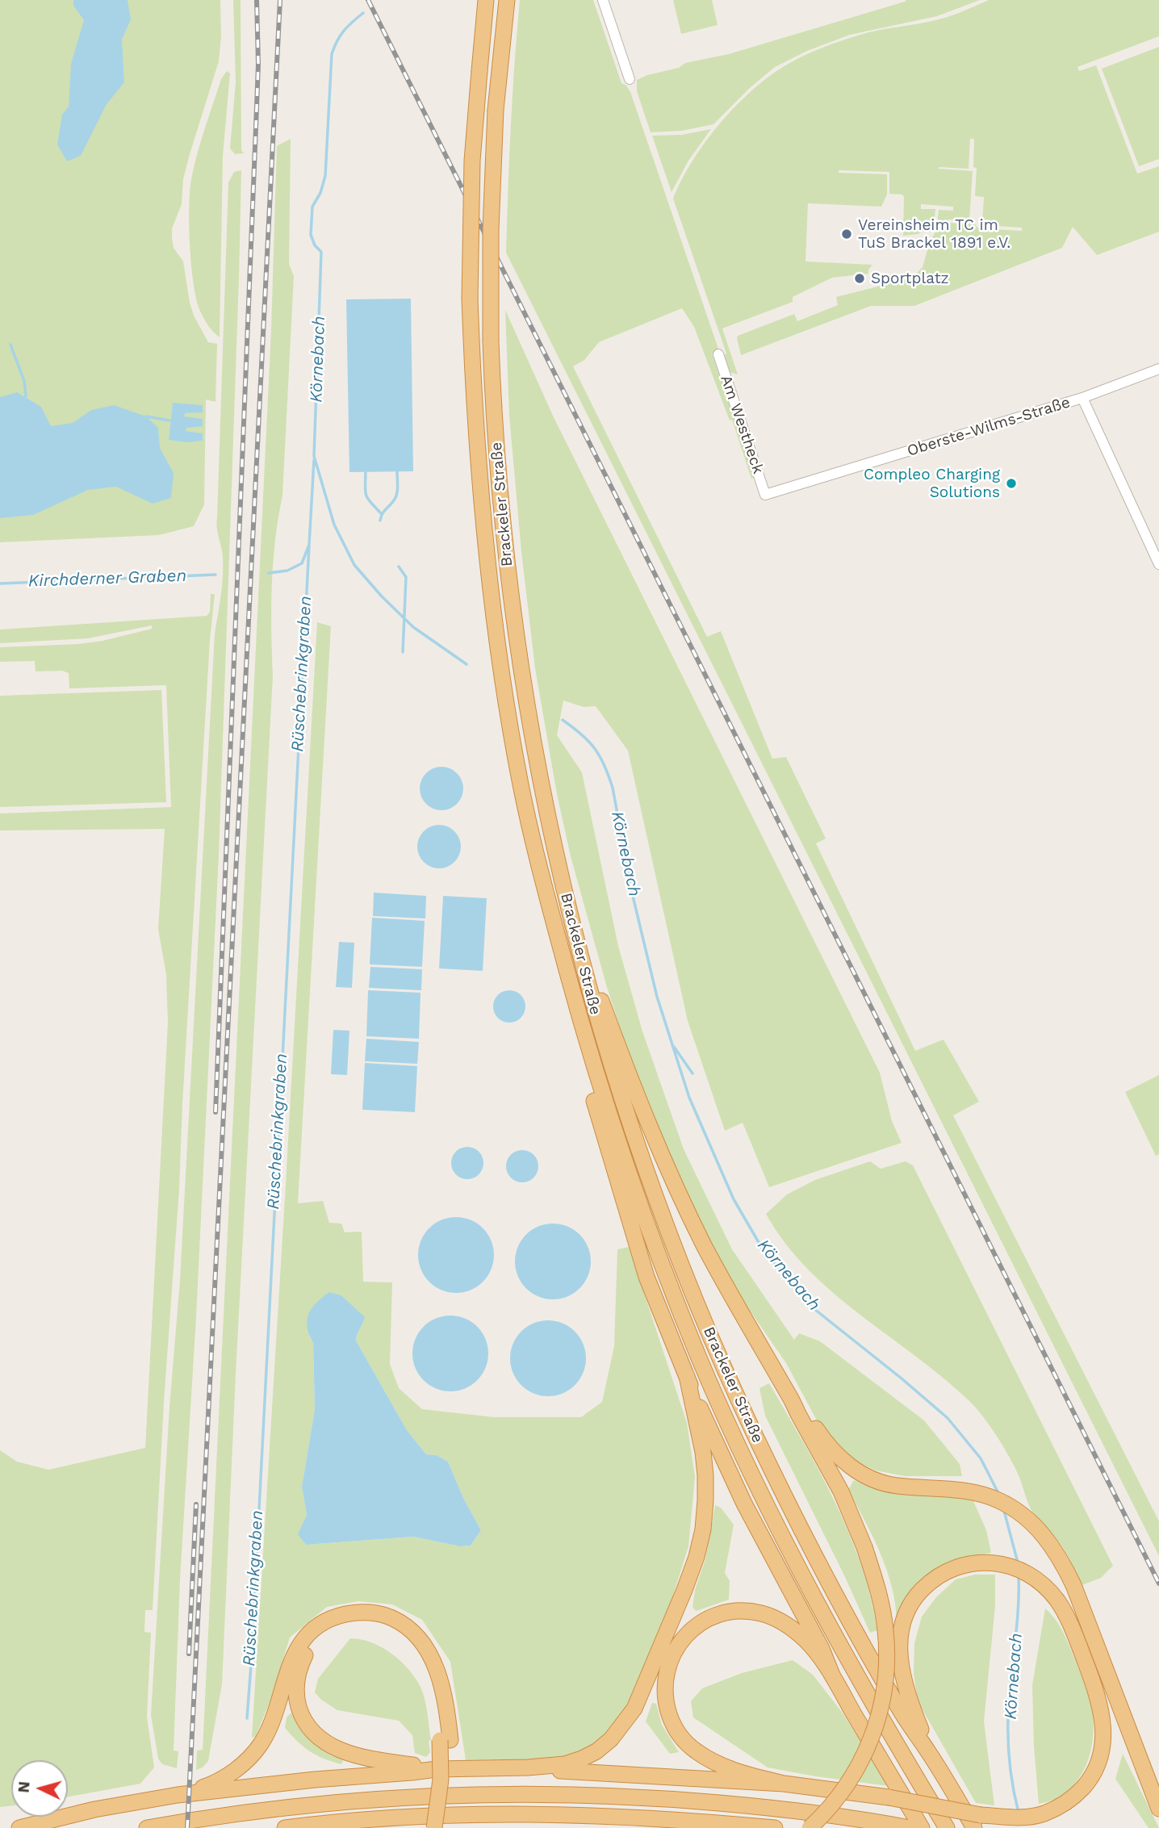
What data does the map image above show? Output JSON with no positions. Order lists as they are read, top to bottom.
{
  "streets": {
    "highway": ["Brackeler Straße"],
    "street": ["Am Westheck", "Oberste-Wilms-Straße"]
  },
  "crossings": [
    ["Am Westheck", "Oberste-Wilms-Straße"]
  ],
  "water": ["Körnebach", "Kirchderner Graben", "Rüschebrinkgraben"],
  "places": ["Vereinsheim TC im TuS Brackel 1891 e.V.", "Sportplatz", "Compleo Charging Solutions"],
  "north": "left"
}
